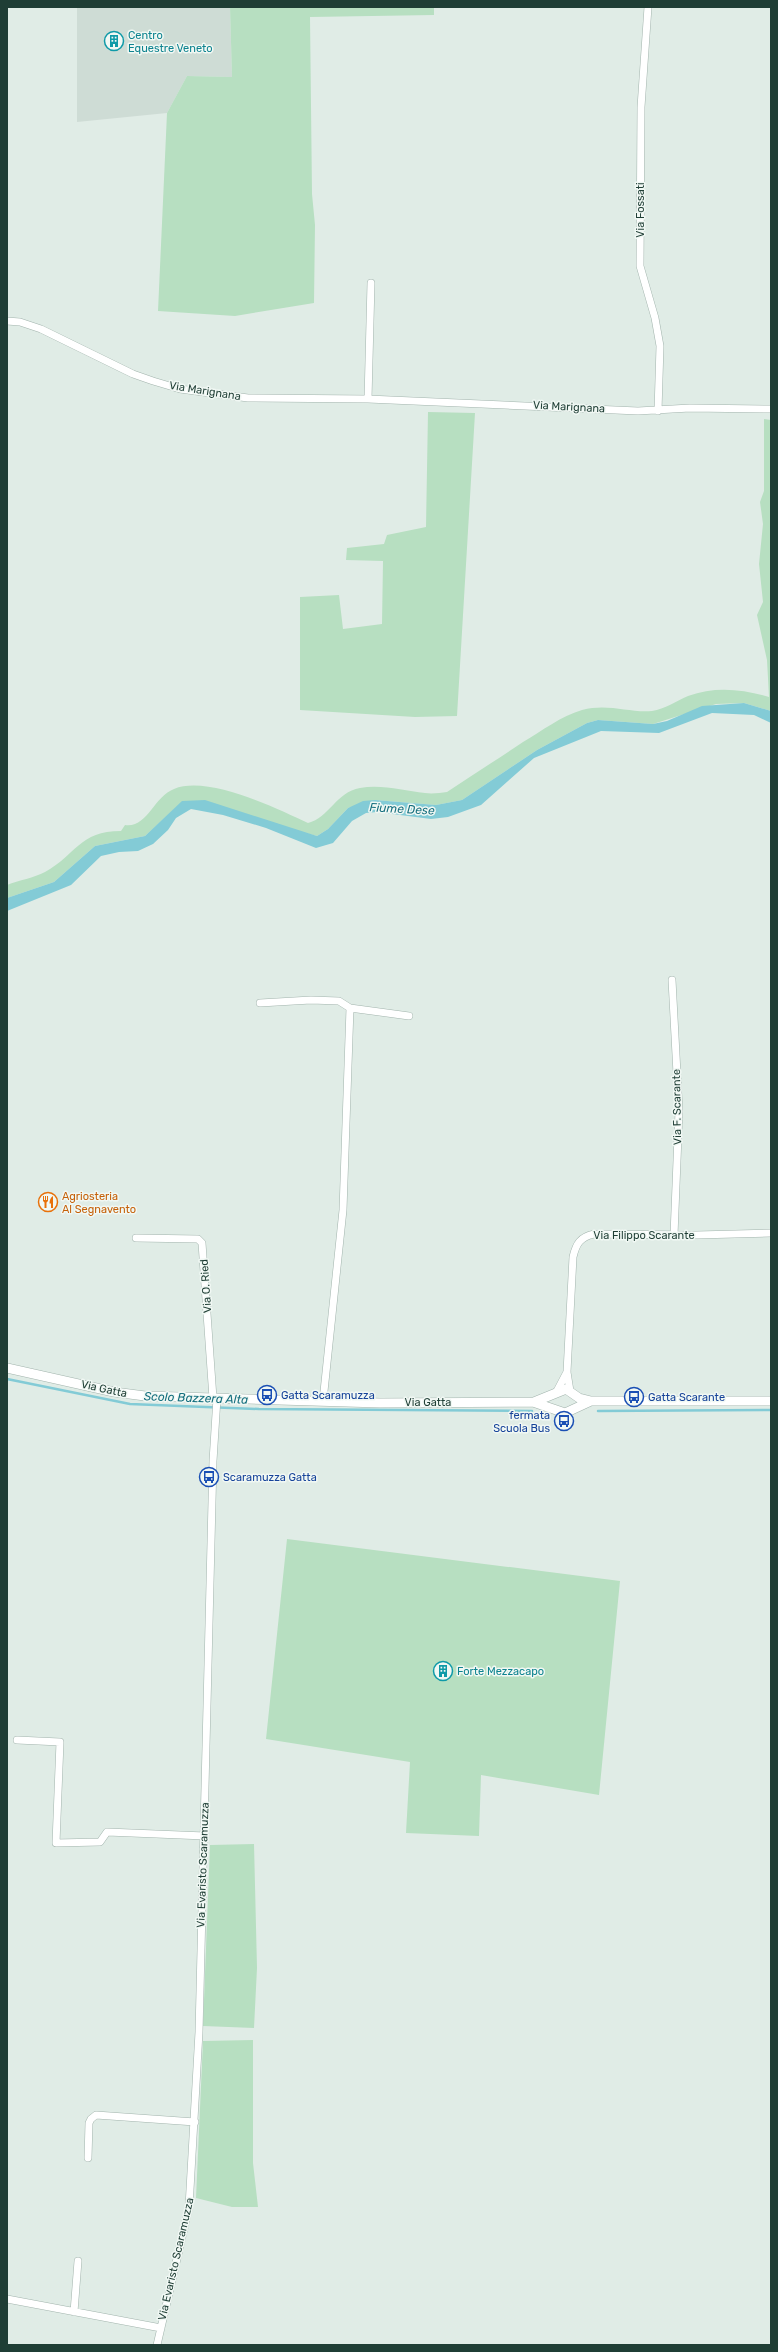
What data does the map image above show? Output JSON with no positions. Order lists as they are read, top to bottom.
{
  "streets": {
    "street": [
      "Via Fossati",
      "Via Marignana",
      "Via F. Scarante",
      "Via Filippo Scarante",
      "Via O. Ried",
      "Via Gatta",
      "Via Evaristo Scaramuzza"
    ]
  },
  "crossings": [
    ["Via Fossati", "Via Marignana"],
    ["Via F. Scarante", "Via Filippo Scarante"],
    ["Via Filippo Scarante", "Via Gatta"],
    ["Via O. Ried", "Via Gatta"],
    ["Via O. Ried", "Via Evaristo Scaramuzza"],
    ["Via Gatta", "Via Evaristo Scaramuzza"]
  ],
  "water": ["Fiume Dese", "Scolo Bazzera Alta"],
  "places": {
    "building": ["Centro Equestre Veneto", "Forte Mezzacapo"],
    "restaurant": ["Agriosteria Al Segnavento"],
    "bus stop": [
      "Gatta Scaramuzza",
      "Gatta Scarante",
      "fermata Scuola Bus",
      "Scaramuzza Gatta"
    ]
  }
}
